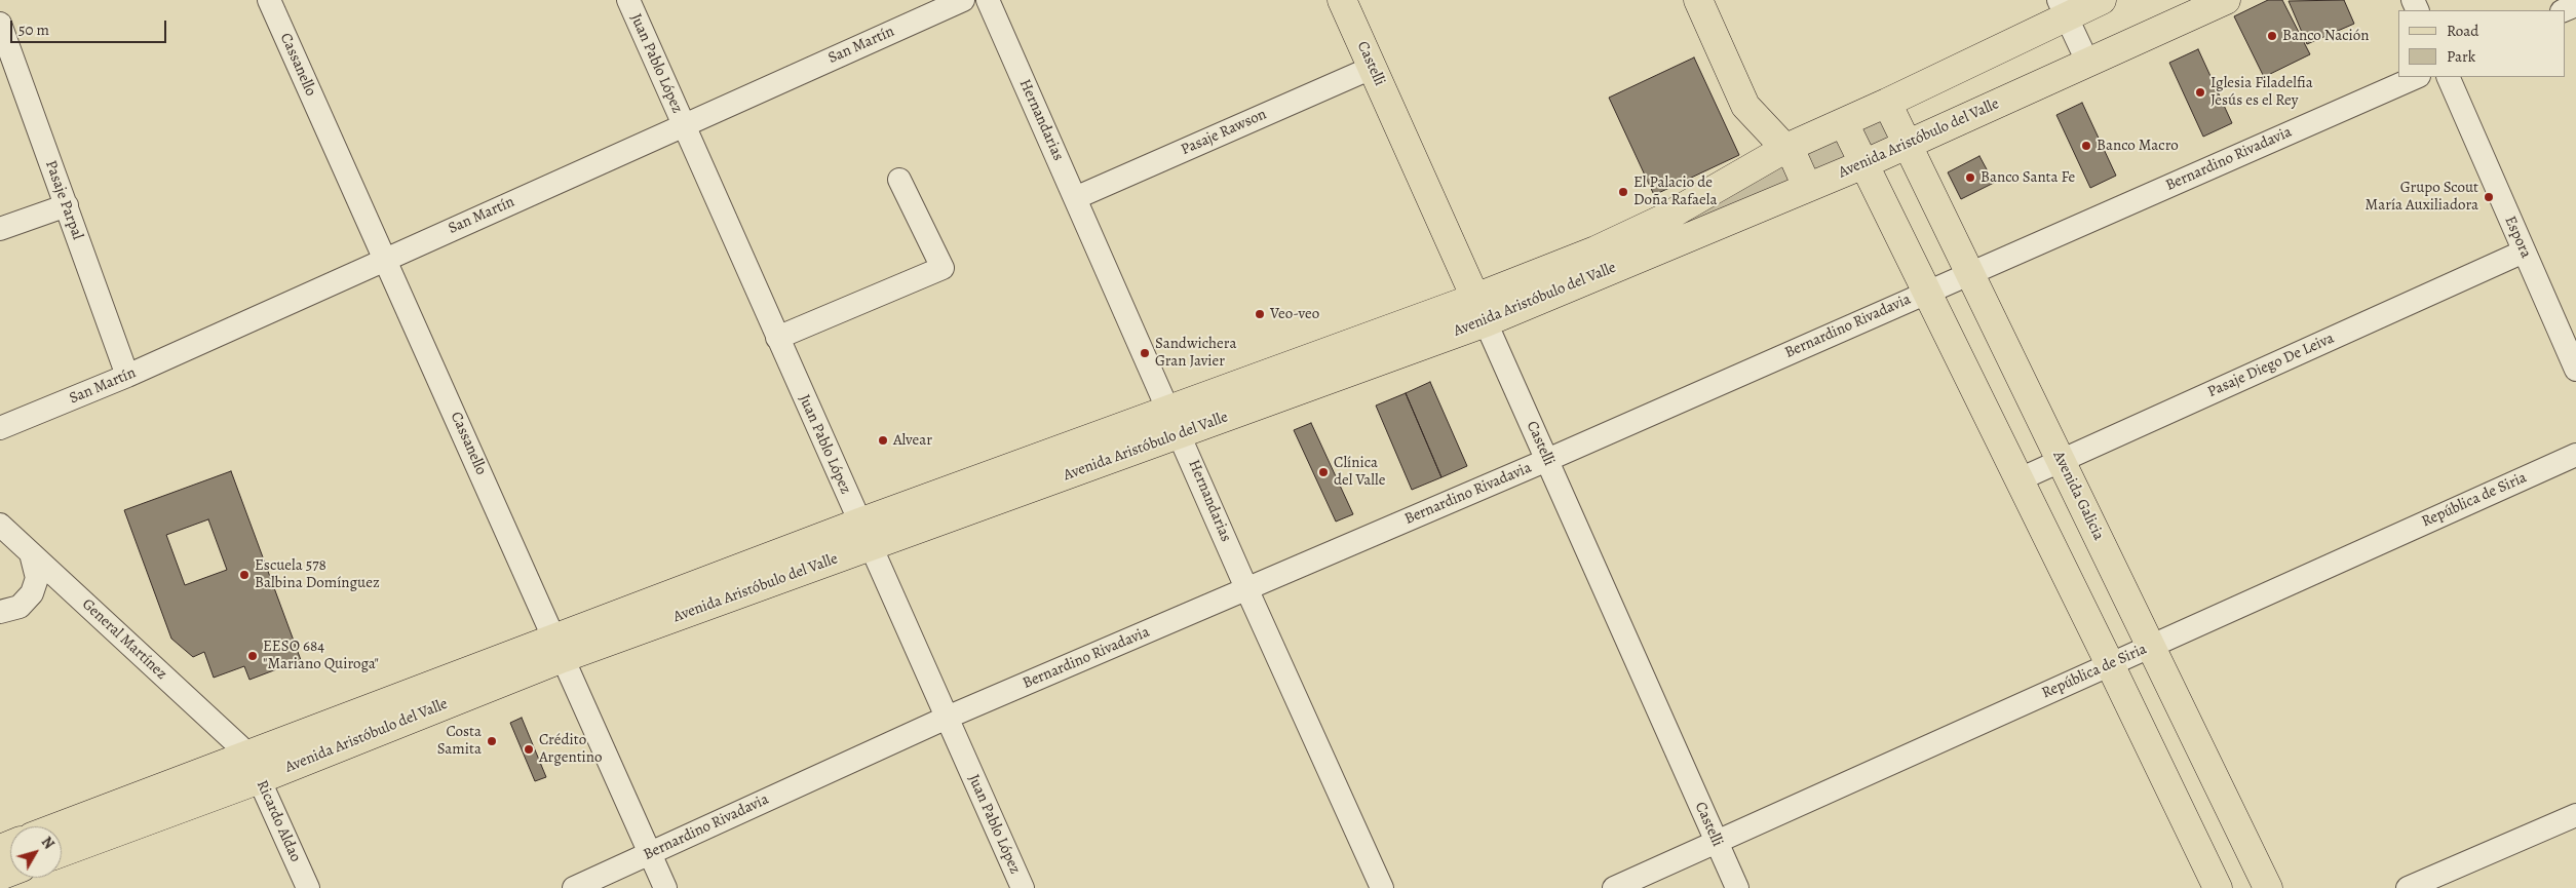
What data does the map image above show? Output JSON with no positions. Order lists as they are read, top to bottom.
{
  "streets": {
    "main road": ["Castelli", "Avenida Aristóbulo del Valle", "Avenida Galicia"],
    "street": [
      "San Martín",
      "Juan Pablo López",
      "Cassanello",
      "Hernandarias",
      "Pasaje Rawson",
      "Bernardino Rivadavia",
      "Pasaje Parpal",
      "Espora",
      "Pasaje Diego De Leiva",
      "República de Siria",
      "General Martínez",
      "Ricardo Aldao"
    ]
  },
  "crossings": [
    ["San Martín", "Juan Pablo López"],
    ["San Martín", "Cassanello"],
    ["San Martín", "Pasaje Parpal"],
    ["Juan Pablo López", "Avenida Aristóbulo del Valle"],
    ["Juan Pablo López", "Bernardino Rivadavia"],
    ["Castelli", "Pasaje Rawson"],
    ["Castelli", "Avenida Aristóbulo del Valle"],
    ["Castelli", "Bernardino Rivadavia"],
    ["Castelli", "República de Siria"],
    ["Cassanello", "Avenida Aristóbulo del Valle"],
    ["Cassanello", "Bernardino Rivadavia"],
    ["Hernandarias", "Pasaje Rawson"],
    ["Hernandarias", "Avenida Aristóbulo del Valle"],
    ["Hernandarias", "Bernardino Rivadavia"],
    ["Avenida Aristóbulo del Valle", "Avenida Galicia"],
    ["Avenida Aristóbulo del Valle", "General Martínez"],
    ["Avenida Aristóbulo del Valle", "Ricardo Aldao"],
    ["Bernardino Rivadavia", "Avenida Galicia"],
    ["Espora", "Pasaje Diego De Leiva"],
    ["Pasaje Diego De Leiva", "Avenida Galicia"],
    ["Avenida Galicia", "República de Siria"],
    ["General Martínez", "Ricardo Aldao"]
  ],
  "places": [
    "Banco Nación",
    "Iglesia Filadelfia Jesús es el Rey",
    "Banco Macro",
    "Banco Santa Fe",
    "El Palacio de Doña Rafaela",
    "Grupo Scout María Auxiliadora",
    "Veo-veo",
    "Sandwichera Gran Javier",
    "Alvear",
    "Clínica del Valle",
    "Escuela 578 Balbina Domínguez",
    "EESO 684 \"Mariano Quiroga\"",
    "Costa Samita",
    "Crédito Argentino"
  ],
  "legend": ["Road", "Park"],
  "scale_bar": "50 m",
  "north": "top right"
}
